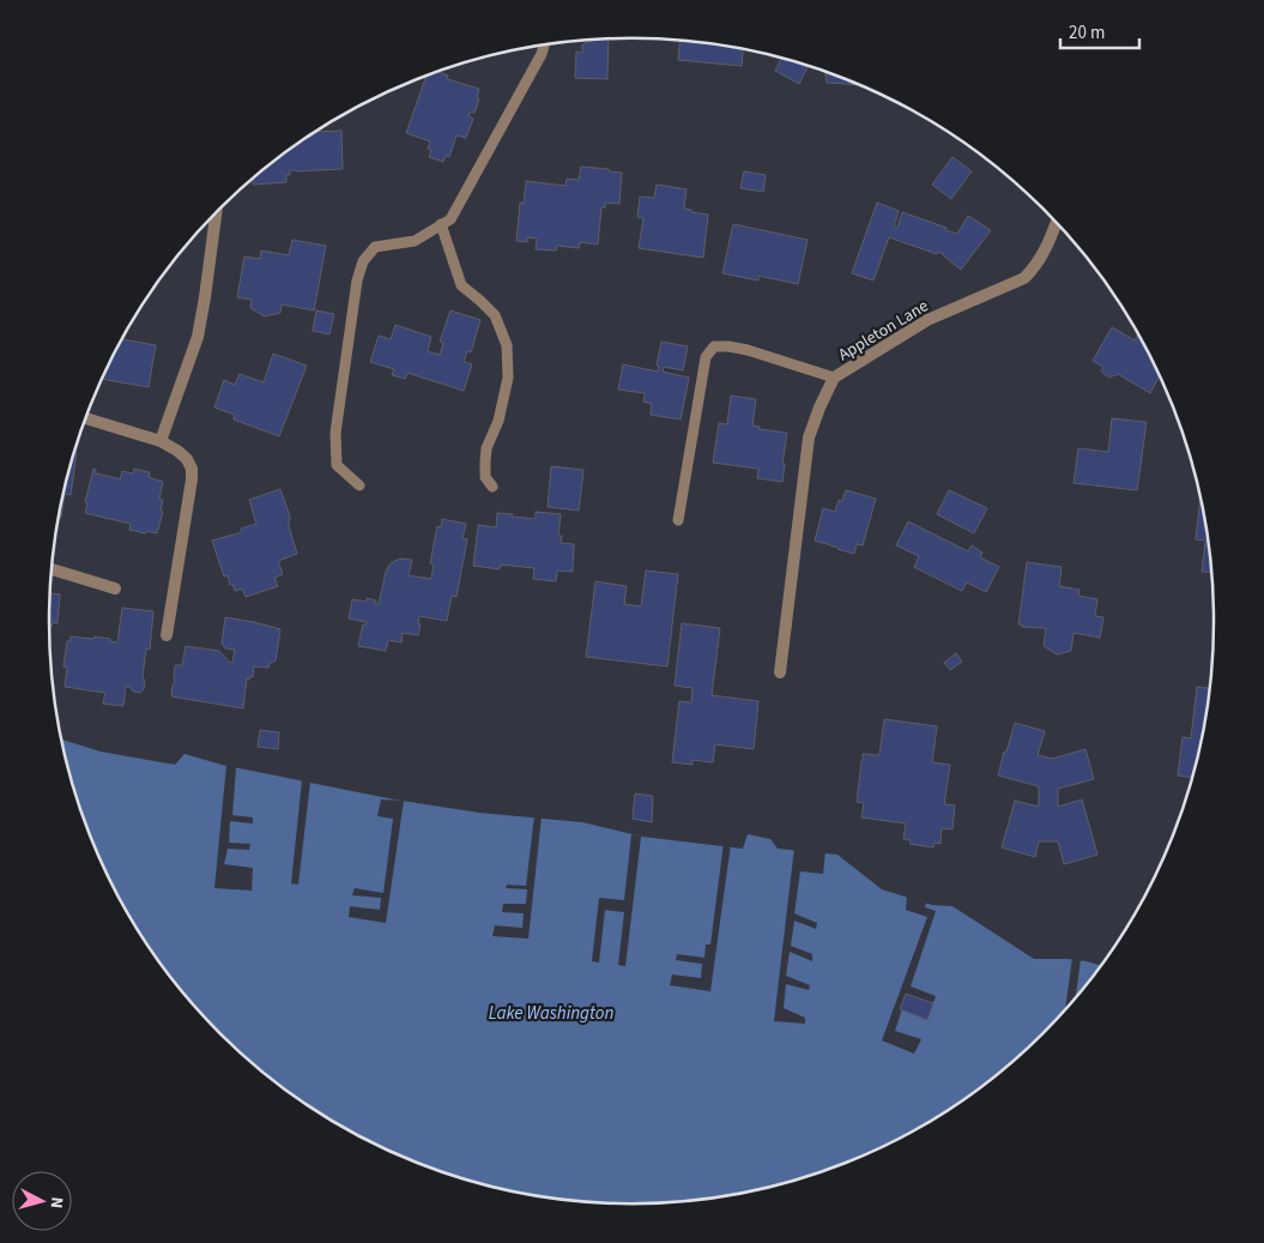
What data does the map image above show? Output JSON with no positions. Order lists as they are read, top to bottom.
{
  "streets": {
    "street": ["Appleton Lane"]
  },
  "water": ["Lake Washington"],
  "scale_bar": "20 m",
  "north": "right"
}
